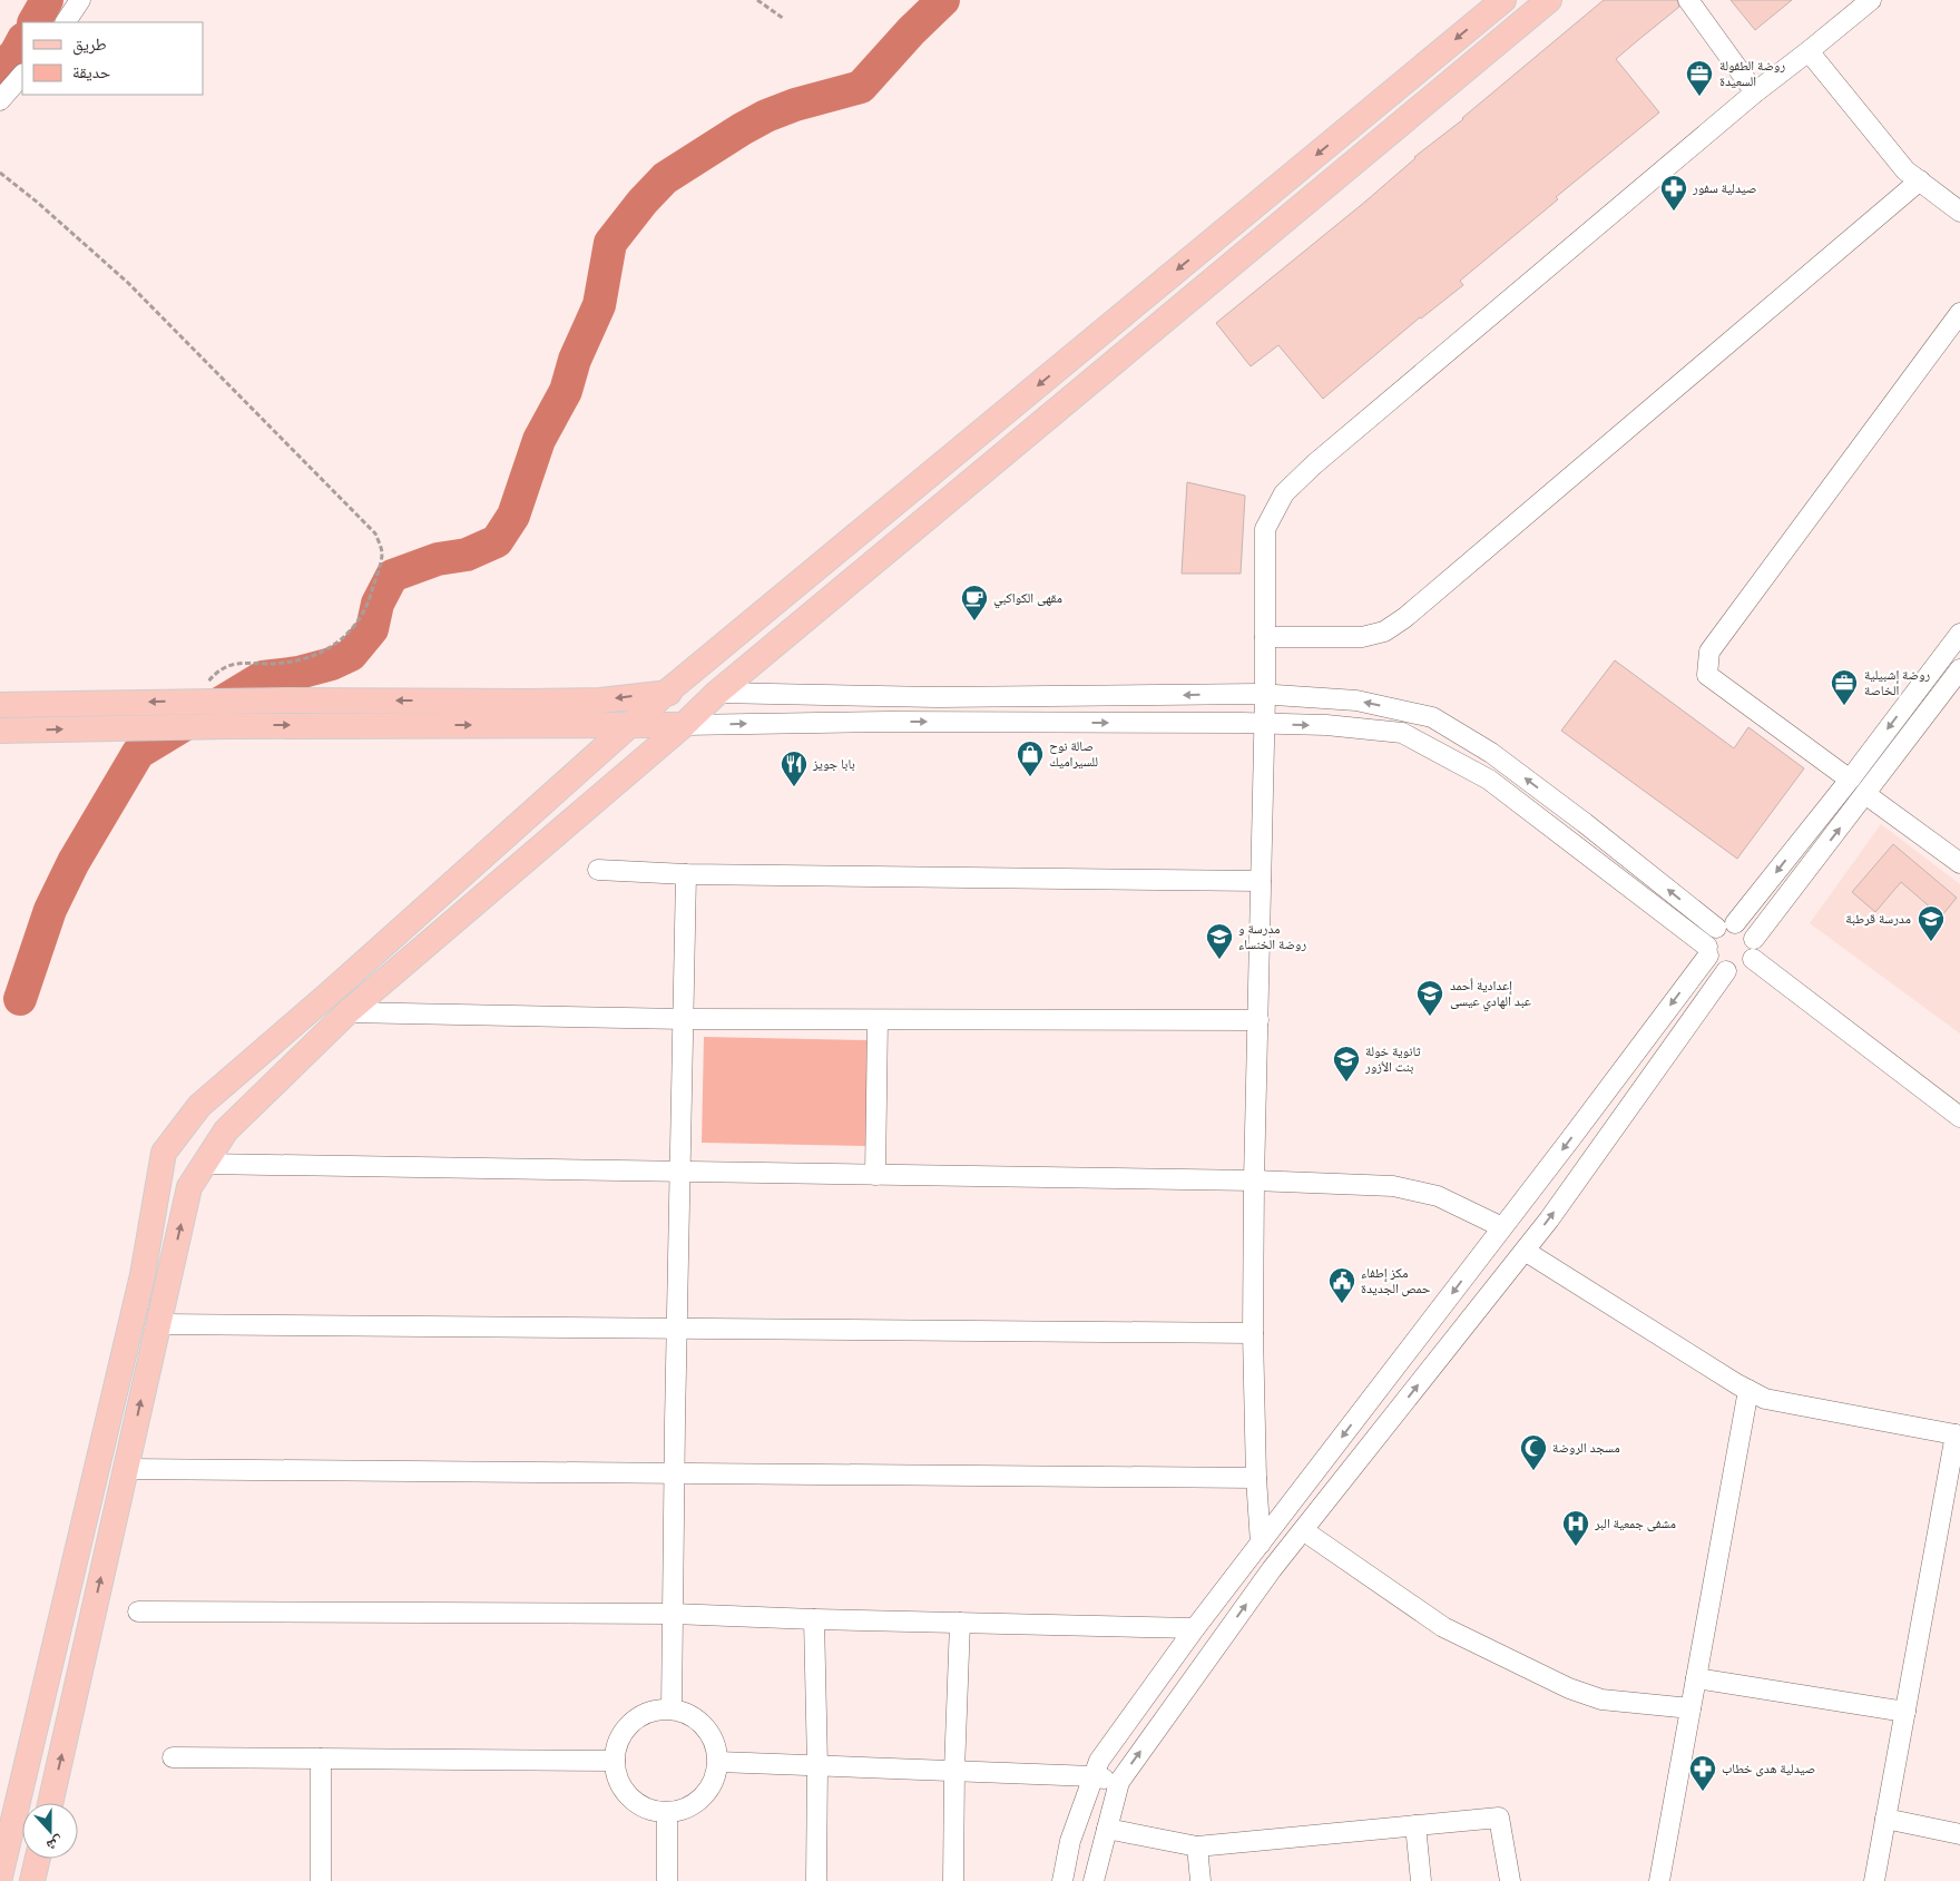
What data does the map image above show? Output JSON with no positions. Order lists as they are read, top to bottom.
{
  "places": {
    "office": ["روضة الطفولة السعيدة", "روضة إشبيلية الخاصة"],
    "pharmacy": ["صيدلية سفور", "صيدلية هدى خطاب"],
    "cafe": ["مقهى الكواكبي"],
    "shop": ["صالة نوح للسيراميك"],
    "restaurant": ["بابا جويز"],
    "school or university": [
      "مدرسة قرطبة",
      "مدرسة و روضة الخنساء",
      "إعدادية أحمد عبد الهادي عيسى",
      "ثانوية خولة بنت الأزور"
    ],
    "public building": ["مكز إطفاء حمص الجديدة"],
    "mosque": ["مسجد الروضة"],
    "hospital": ["مشفى جمعية البر"]
  },
  "legend": ["طريق", "حديقة"],
  "north": "bottom"
}
